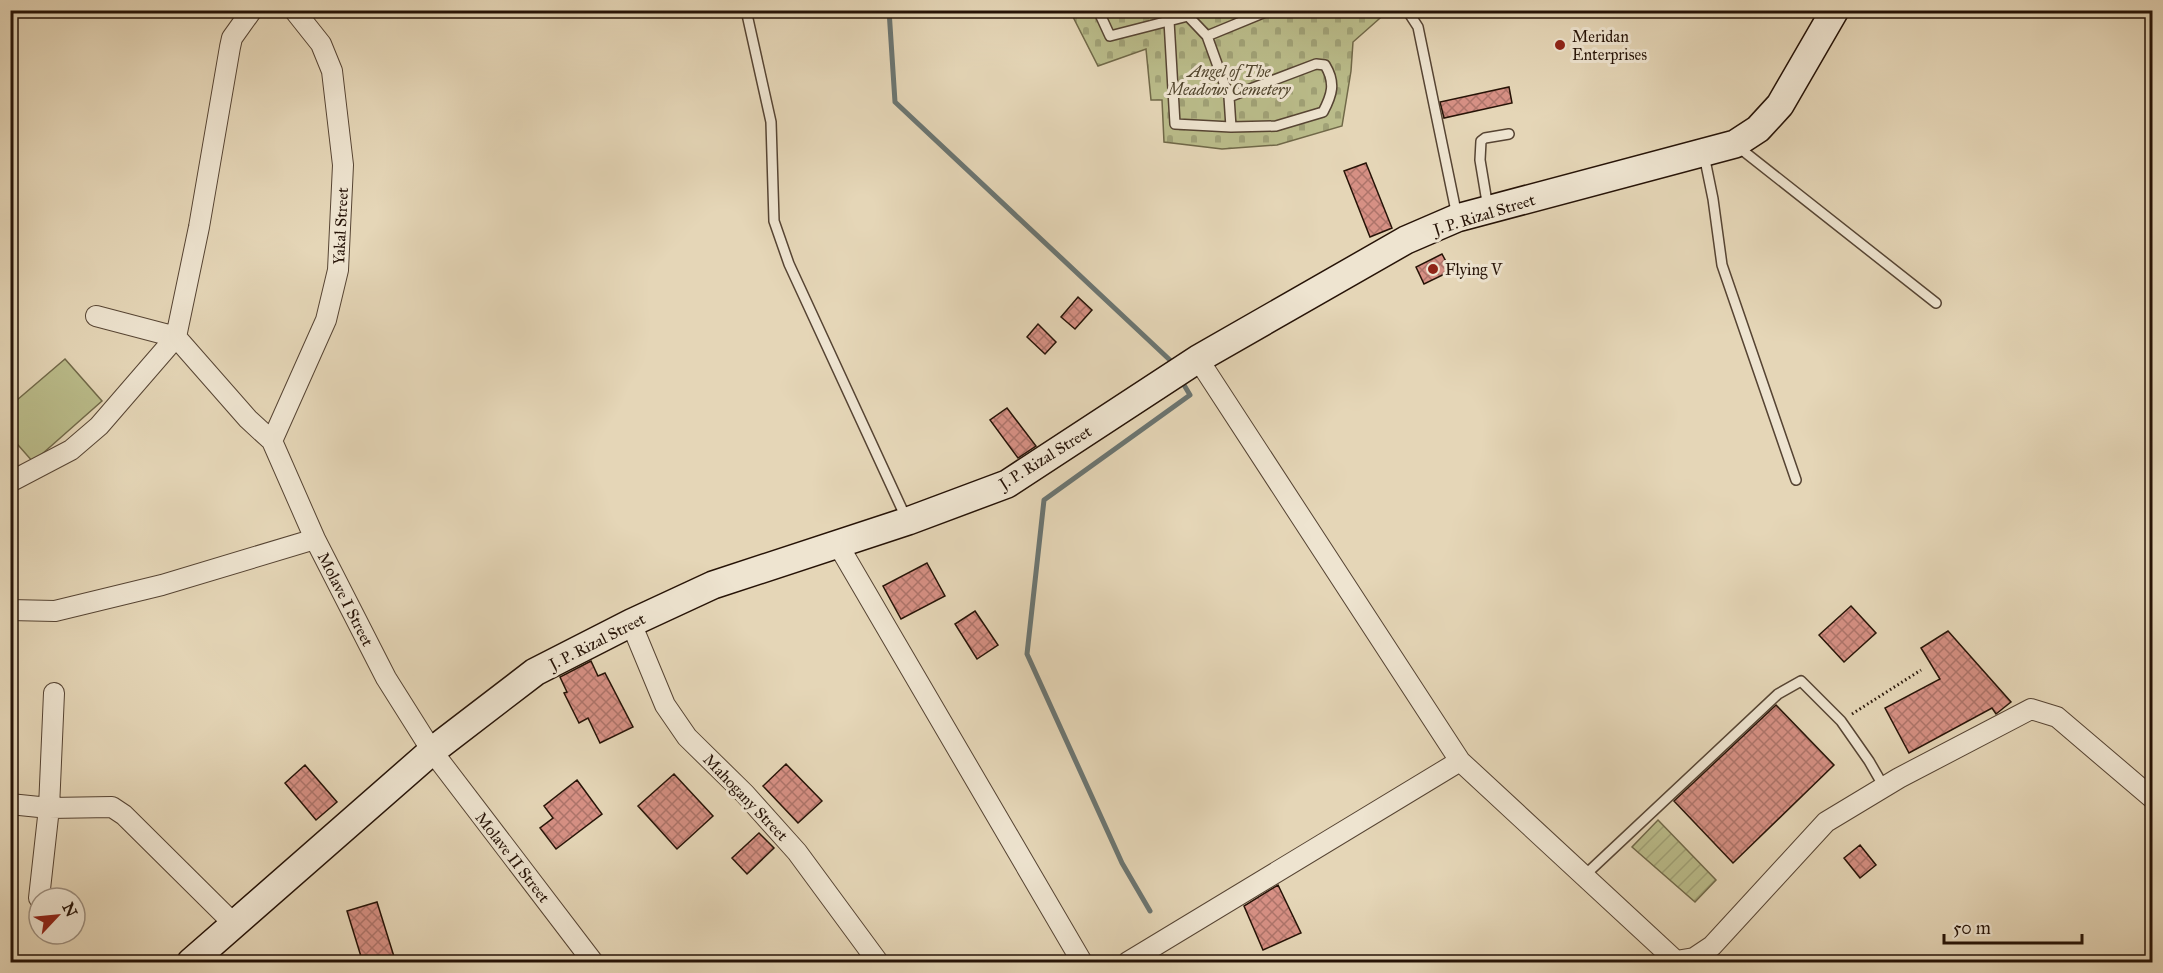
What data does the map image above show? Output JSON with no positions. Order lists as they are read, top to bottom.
{
  "streets": {
    "main road": ["J. P. Rizal Street"],
    "street": [
      "Yakal Street",
      "Molave I Street",
      "Mahogany Street",
      "Molave II Street"
    ]
  },
  "crossings": [
    ["J. P. Rizal Street", "Molave I Street"],
    ["J. P. Rizal Street", "Mahogany Street"],
    ["J. P. Rizal Street", "Molave II Street"],
    ["Yakal Street", "Molave I Street"],
    ["Molave I Street", "Molave II Street"]
  ],
  "parks": ["Angel of The Meadows Cemetery"],
  "places": ["Meridan Enterprises", "Flying V"],
  "scale_bar": "50 m",
  "north": "top right"
}
